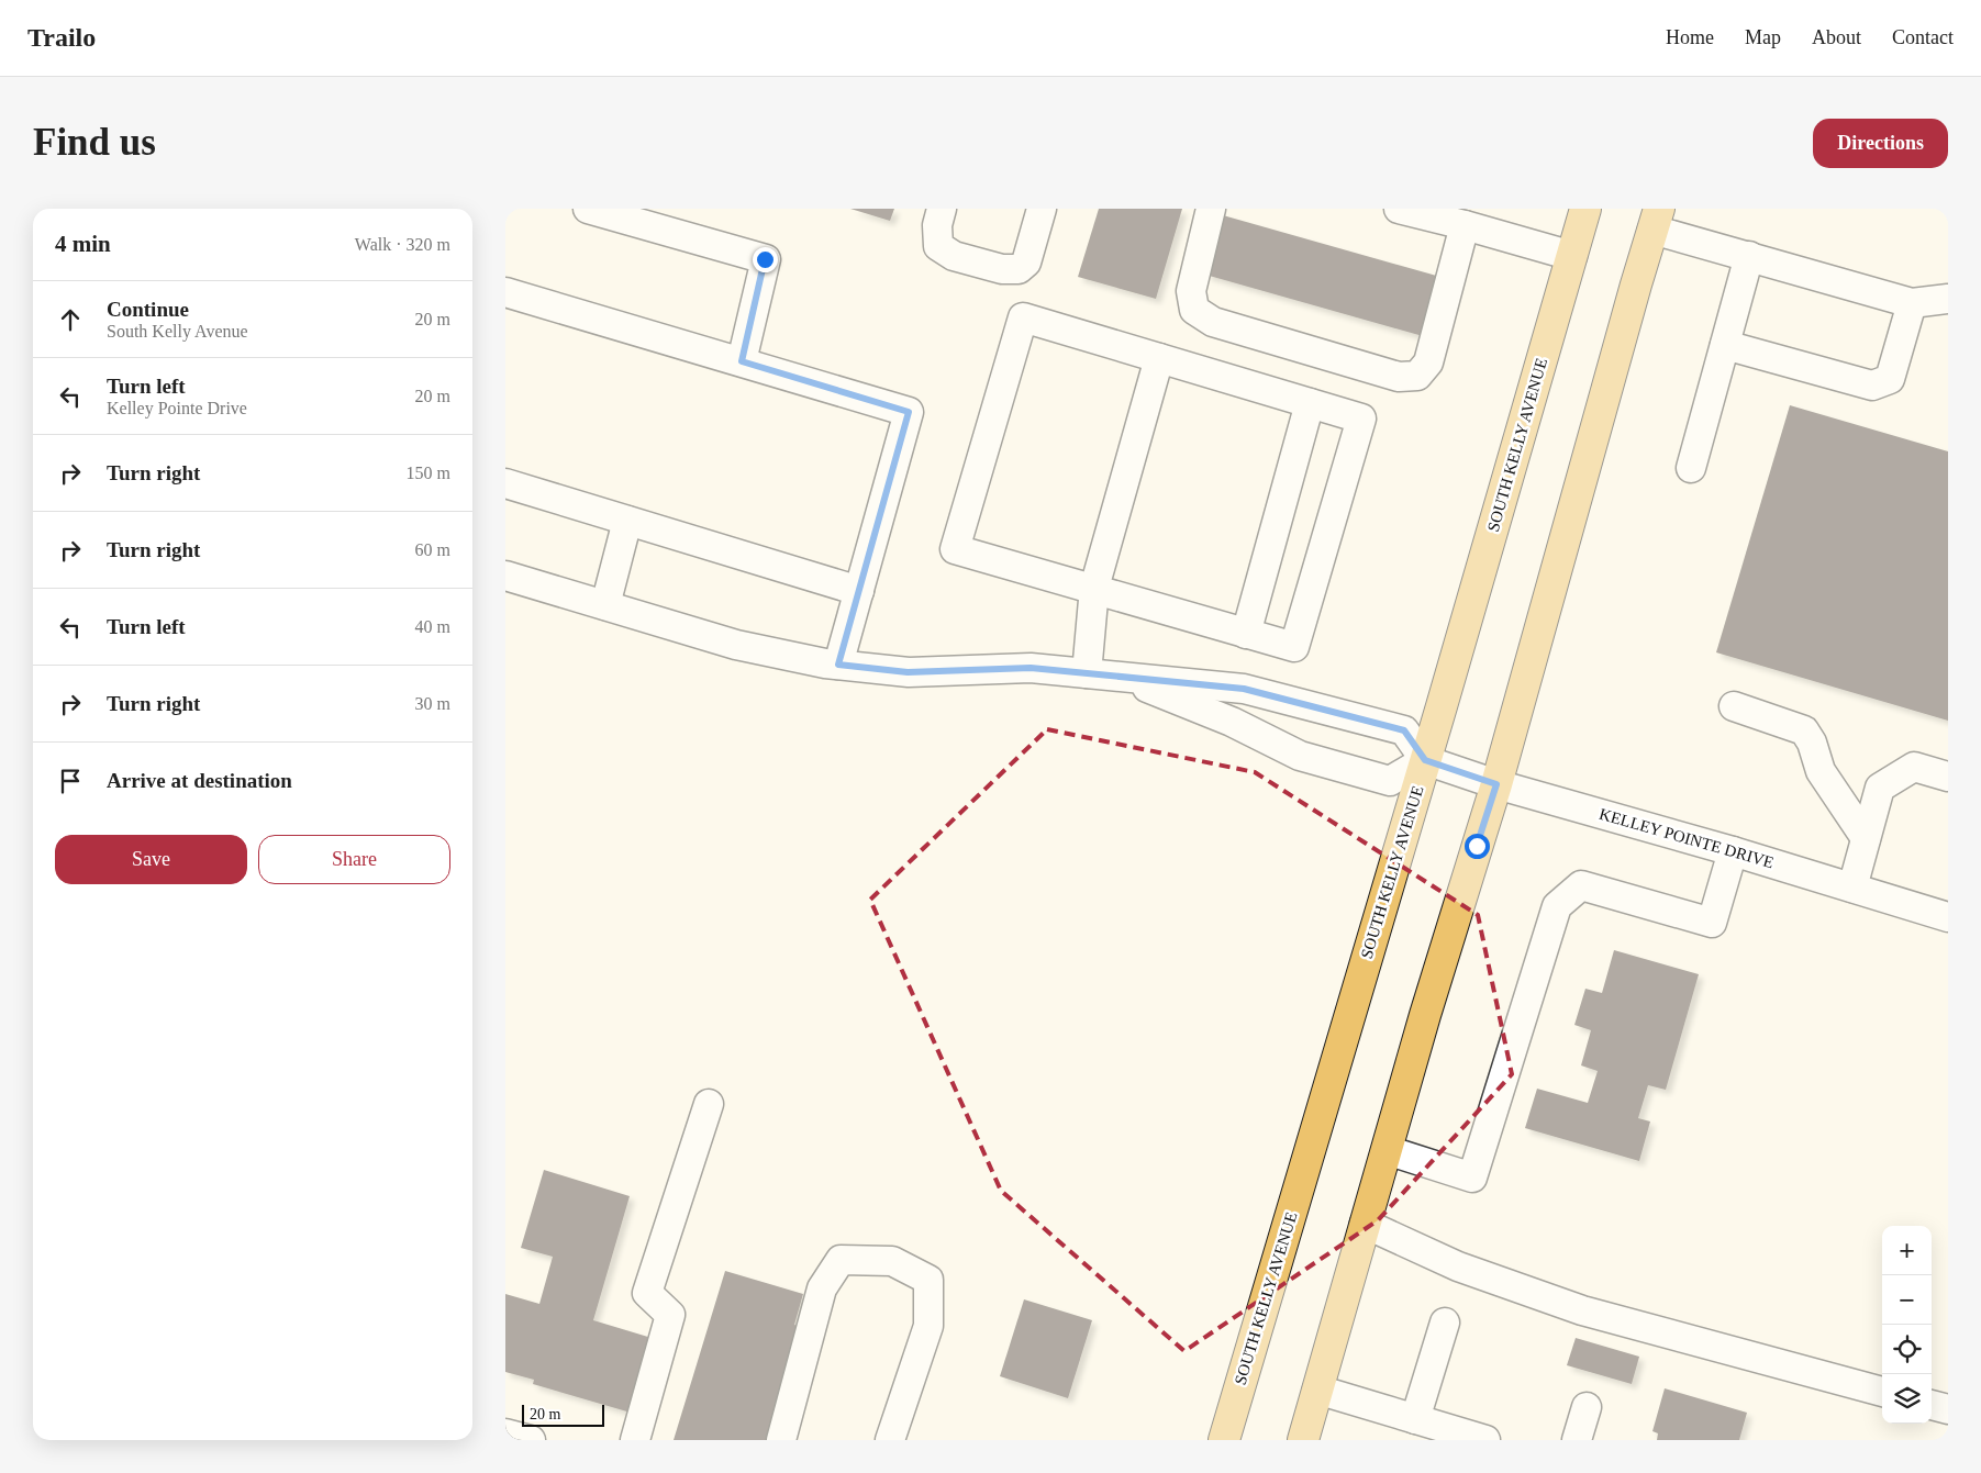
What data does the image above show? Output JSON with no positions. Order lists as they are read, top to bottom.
{
  "streets": {
    "main road": ["SOUTH KELLY AVENUE"],
    "street": ["KELLEY POINTE DRIVE"]
  },
  "crossings": [
    ["SOUTH KELLY AVENUE", "KELLEY POINTE DRIVE"]
  ],
  "scale_bar": "20 m",
  "page": {
    "header": "Trailo",
    "nav": [
      "Home",
      "Map",
      "About",
      "Contact"
    ],
    "buttons": [
      "Directions",
      ["Save", "Share"]
    ],
    "title": "Find us",
    "heading": ["4 min", "Walk · 320 m"],
    "list": [
      ["Continue", "South Kelly Avenue", "20 m"],
      ["Turn left", "Kelley Pointe Drive", "20 m"],
      ["Turn right", "150 m"],
      ["Turn right", "60 m"],
      ["Turn left", "40 m"],
      ["Turn right", "30 m"],
      "Arrive at destination"
    ],
    "map_buttons": ["+", "−"],
    "scale": "20 m"
  }
}
